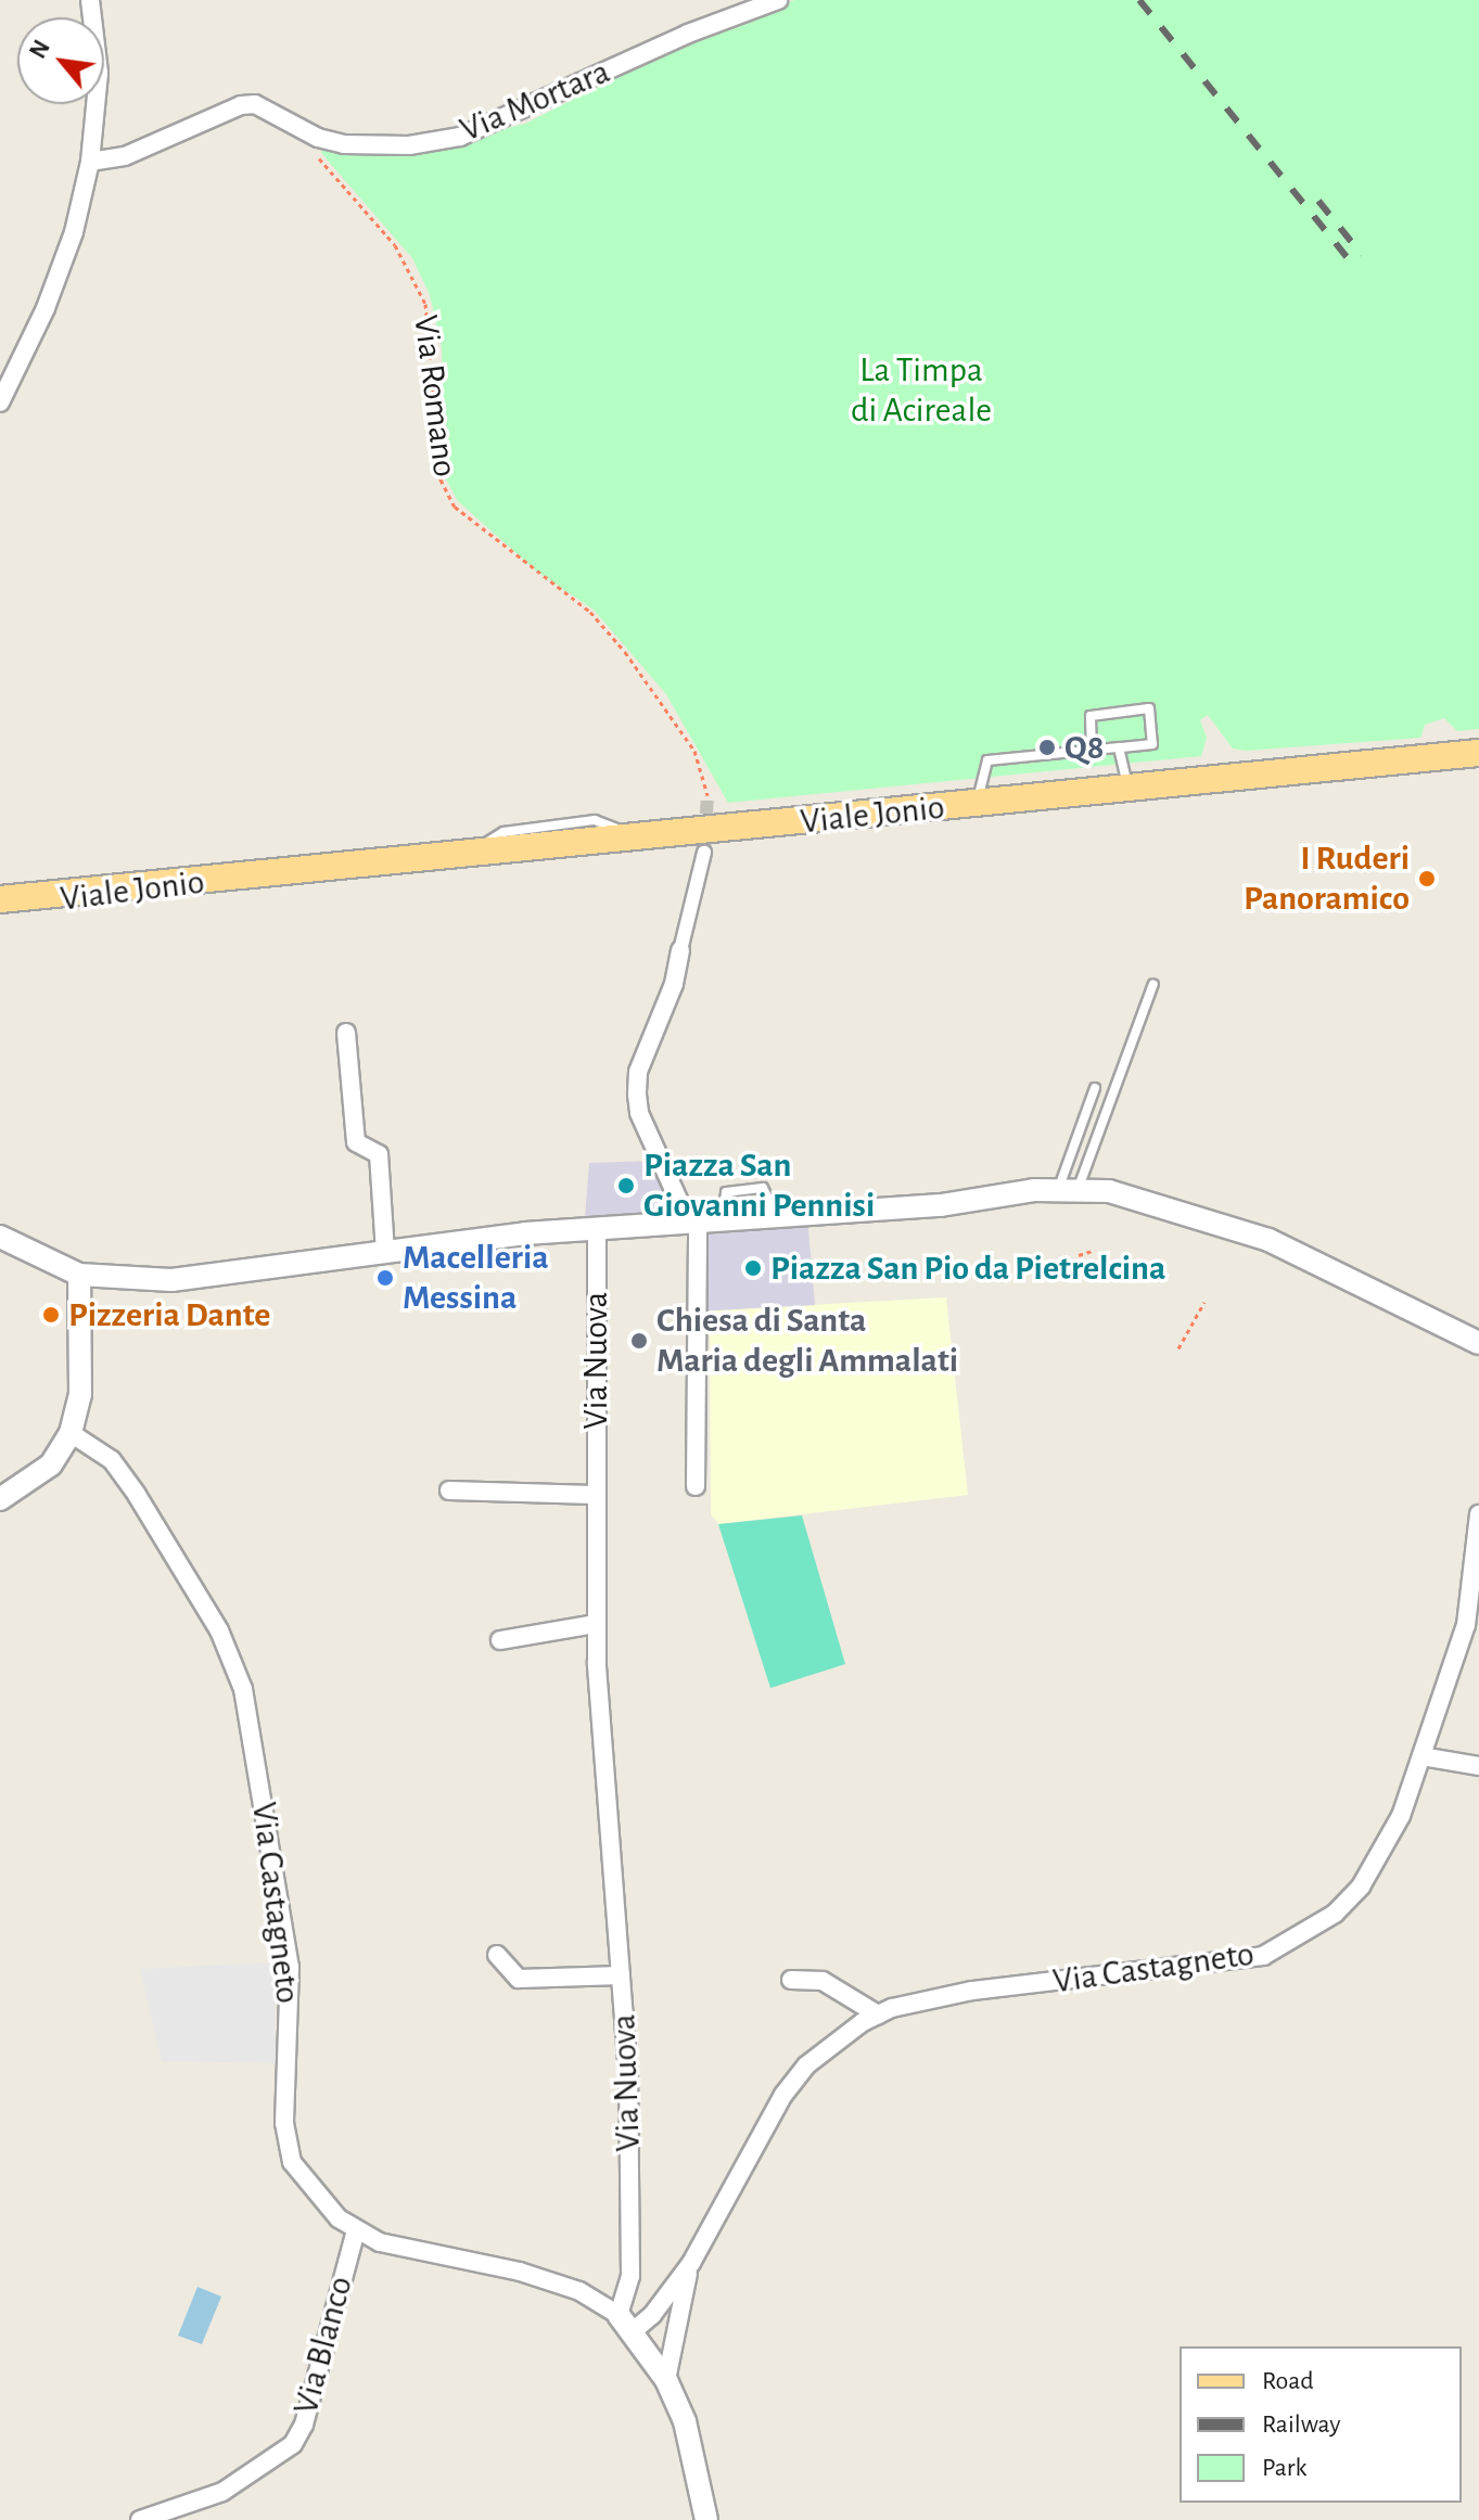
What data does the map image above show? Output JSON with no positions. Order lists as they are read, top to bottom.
{
  "streets": {
    "main road": ["Viale Jonio"],
    "street": [
      "Via Mortara",
      "Via Nuova",
      "Via Castagneto",
      "Via Blanco"
    ],
    "path": ["Via Romano"]
  },
  "crossings": [
    ["Via Mortara", "Via Romano"],
    ["Via Nuova", "Via Castagneto"],
    ["Via Castagneto", "Via Blanco"]
  ],
  "parks": ["La Timpa di Acireale"],
  "places": [
    "Q8",
    "I Ruderi Panoramico",
    "Piazza San Giovanni Pennisi",
    "Piazza San Pio da Pietrelcina",
    "Macelleria Messina",
    "Pizzeria Dante",
    "Chiesa di Santa Maria degli Ammalati"
  ],
  "legend": ["Road", "Railway", "Park"],
  "north": "top left"
}
